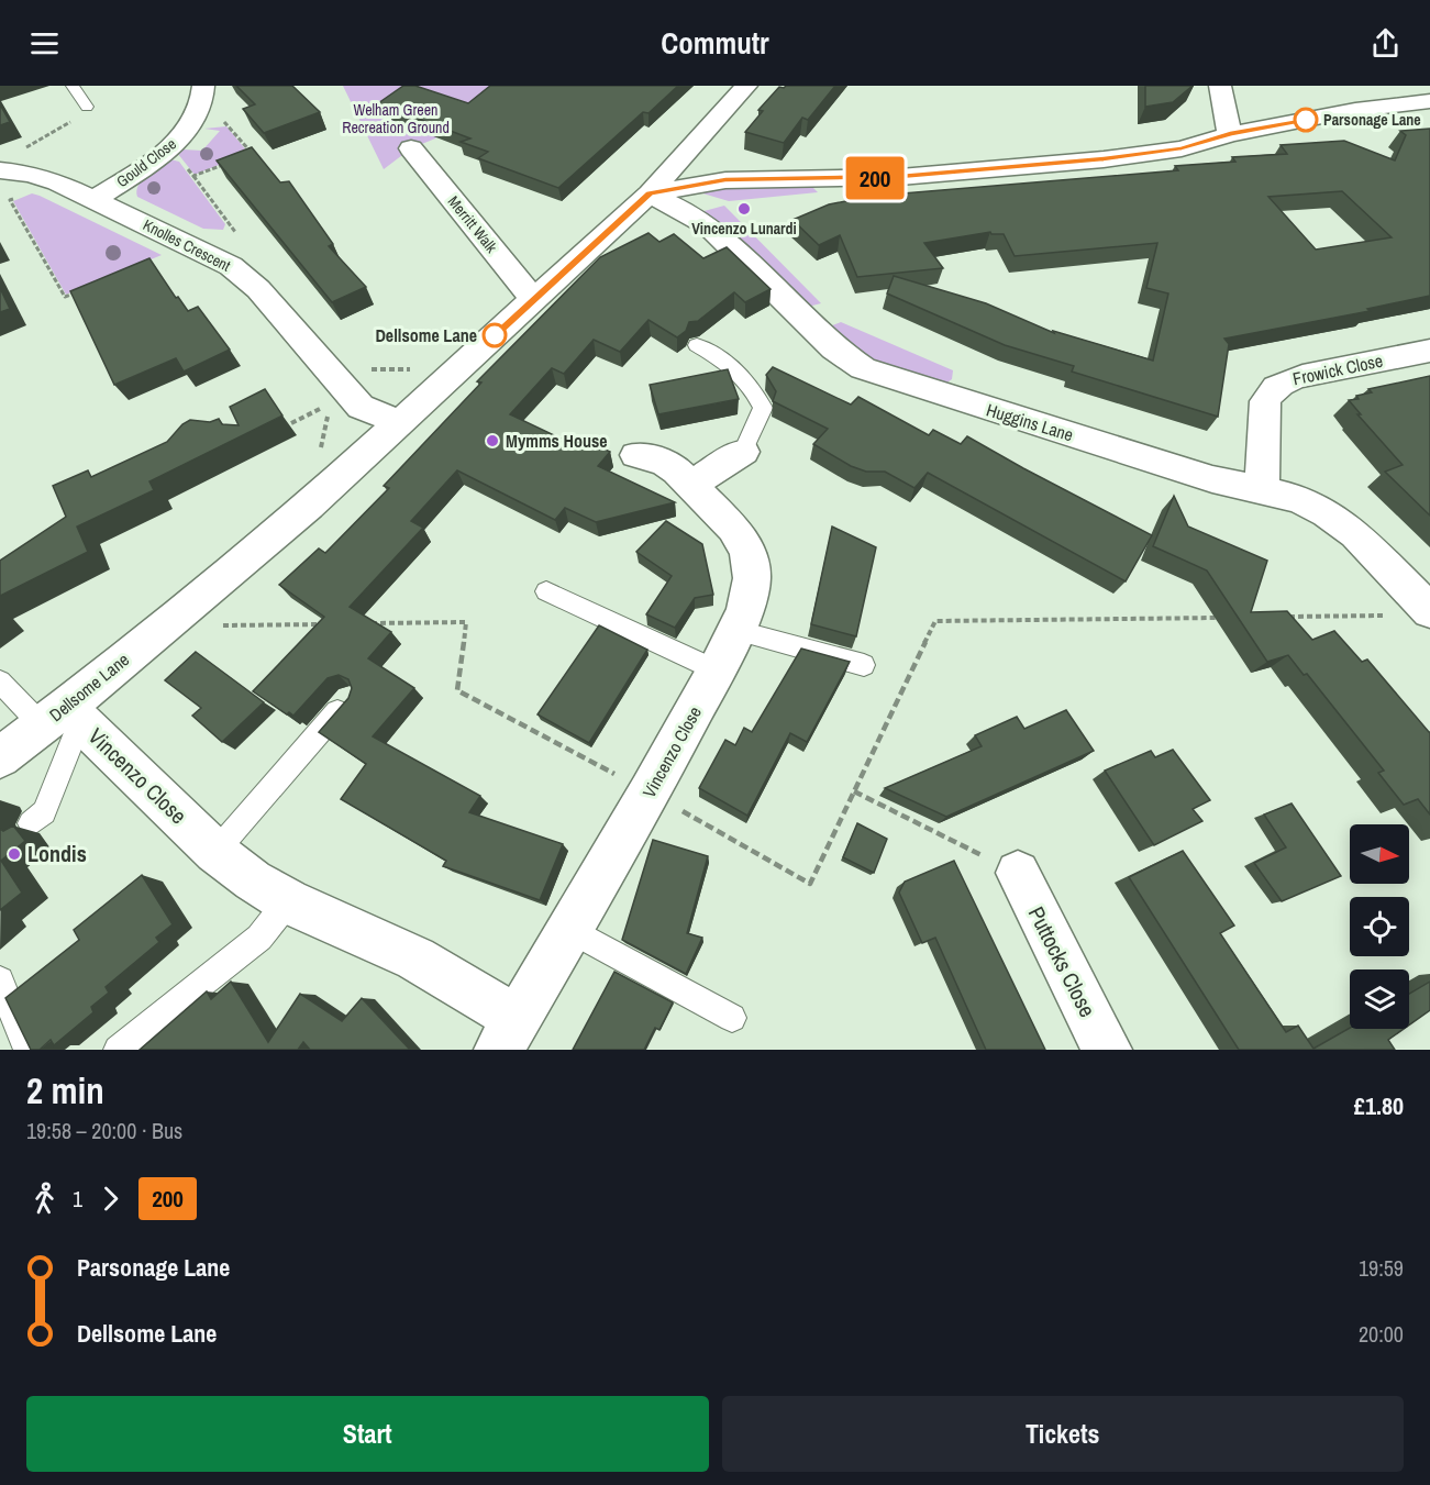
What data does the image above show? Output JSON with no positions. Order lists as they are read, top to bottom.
{
  "streets": {
    "street": [
      "Gould Close",
      "Merritt Walk",
      "Knolles Crescent",
      "Frowick Close",
      "Huggins Lane",
      "Dellsome Lane",
      "Vincenzo Close",
      "Puttocks Close"
    ]
  },
  "crossings": [
    ["Gould Close", "Knolles Crescent"],
    ["Merritt Walk", "Dellsome Lane"],
    ["Knolles Crescent", "Dellsome Lane"],
    ["Frowick Close", "Huggins Lane"],
    ["Huggins Lane", "Dellsome Lane"],
    ["Dellsome Lane", "Vincenzo Close"]
  ],
  "parks": ["Welham Green Recreation Ground"],
  "places": [
    "Parsonage Lane",
    "Vincenzo Lunardi",
    "Dellsome Lane",
    "Mymms House",
    "Londis"
  ],
  "lines": ["bus line 200"],
  "north": "right",
  "page": {
    "header": "Commutr",
    "on_map": "200",
    "heading": ["2 min", "19:58 – 20:00 · Bus", "£1.80"],
    "legs": ["1", "200"],
    "list": [
      {
        "name": "Parsonage Lane",
        "value": "19:59"
      },
      {
        "name": "Dellsome Lane",
        "value": "20:00"
      }
    ],
    "buttons": ["Start", "Tickets"]
  }
}
